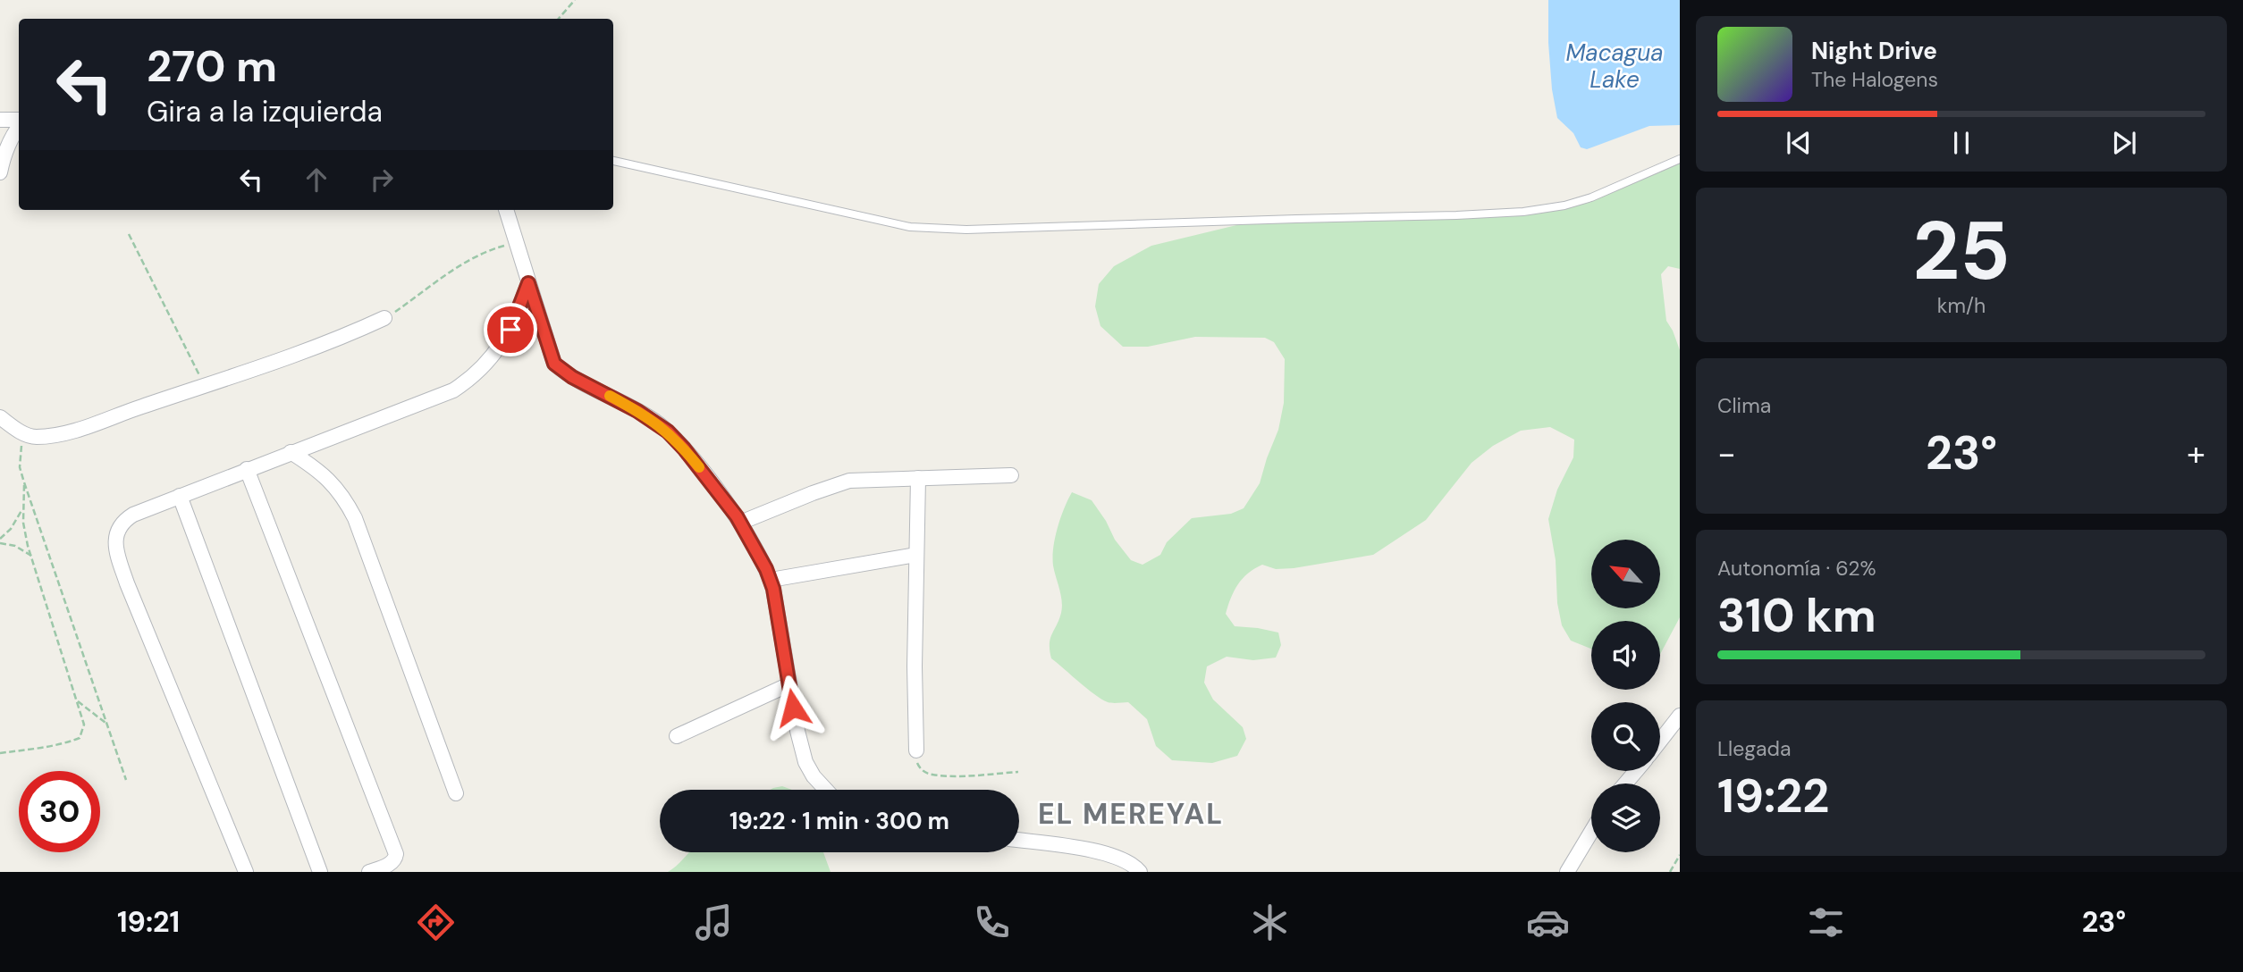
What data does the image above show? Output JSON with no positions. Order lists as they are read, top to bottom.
{
  "districts": ["EL MEREYAL"],
  "water": ["Macagua Lake"],
  "north": "top left",
  "page": {
    "turn": ["270 m", "Gira a la izquierda"],
    "song": ["Night Drive", "The Halogens"],
    "tile": [
      ["25", "km/h"],
      "Clima",
      ["Autonomía · 62%", "310 km"],
      ["Llegada", "19:22"]
    ],
    "heat": ["−", "23°", "+"],
    "limit": "30",
    "trip": "19:22 · 1 min · 300 m",
    "tabs": ["19:21", "23°"]
  }
}
